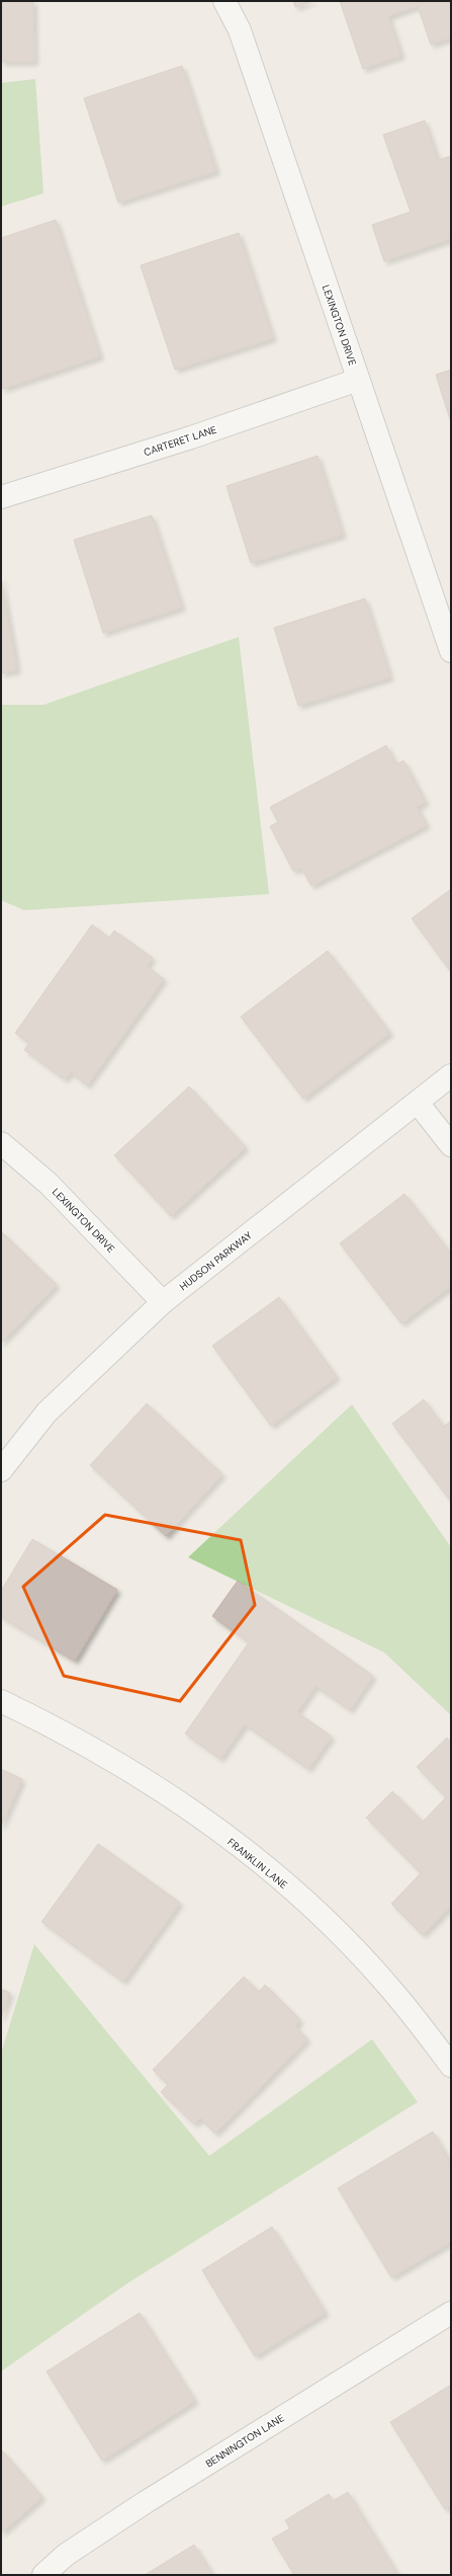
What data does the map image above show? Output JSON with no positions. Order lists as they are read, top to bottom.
{
  "streets": {
    "street": [
      "LEXINGTON DRIVE",
      "CARTERET LANE",
      "HUDSON PARKWAY",
      "FRANKLIN LANE",
      "BENNINGTON LANE"
    ]
  },
  "crossings": [
    ["LEXINGTON DRIVE", "CARTERET LANE"],
    ["LEXINGTON DRIVE", "HUDSON PARKWAY"]
  ]
}
